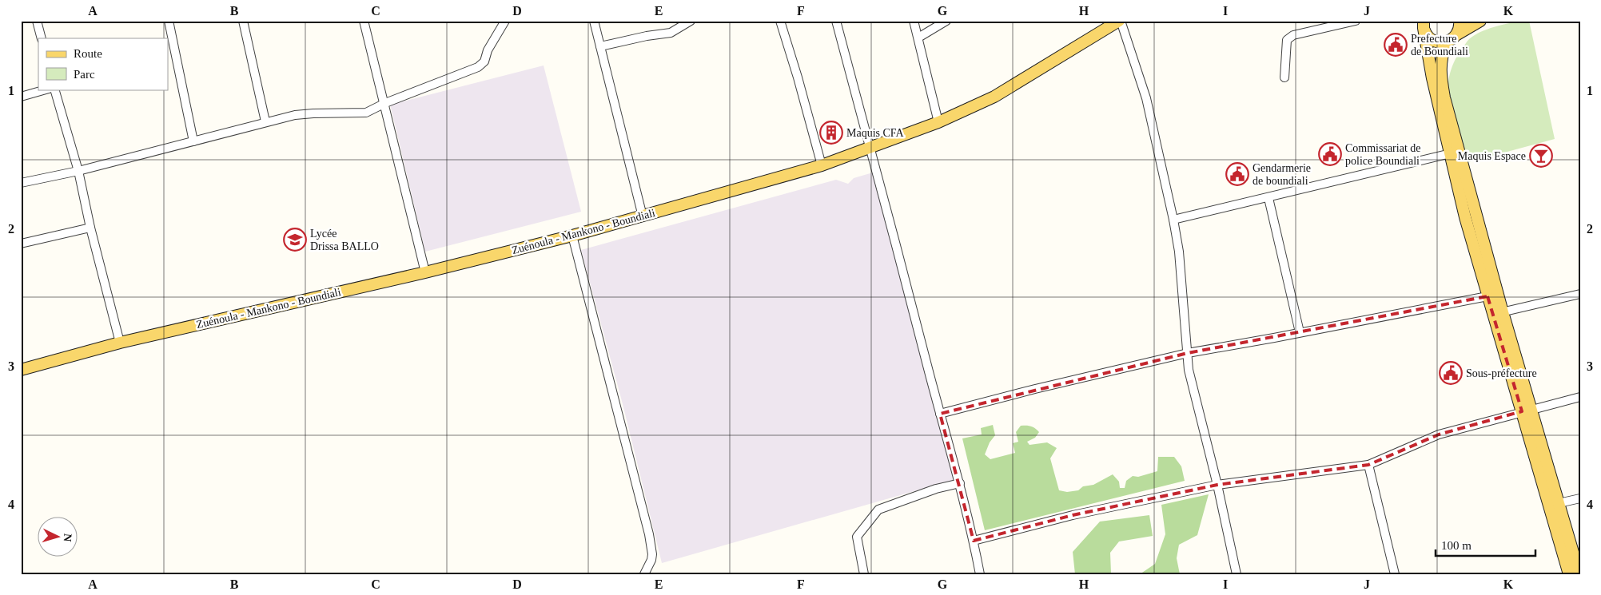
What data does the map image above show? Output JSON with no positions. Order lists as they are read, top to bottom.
{
  "streets": {
    "main road": ["Zuénoula - Mankono - Boundiali"]
  },
  "places": {
    "public building": [
      "Prefecture de Boundiali",
      "Commissariat de police Boundiali",
      "Gendarmerie de boundiali",
      "Sous-préfecture"
    ],
    "building": ["Maquis CFA"],
    "bar": ["Maquis Espace"],
    "school or university": ["Lycée Drissa BALLO"]
  },
  "legend": ["Route", "Parc"],
  "scale_bar": "100 m",
  "north": "right",
  "grid": {
    "columns": [
      "A",
      "B",
      "C",
      "D",
      "E",
      "F",
      "G",
      "H",
      "I",
      "J",
      "K"
    ],
    "rows": [
      "1",
      "2",
      "3",
      "4"
    ]
  }
}
